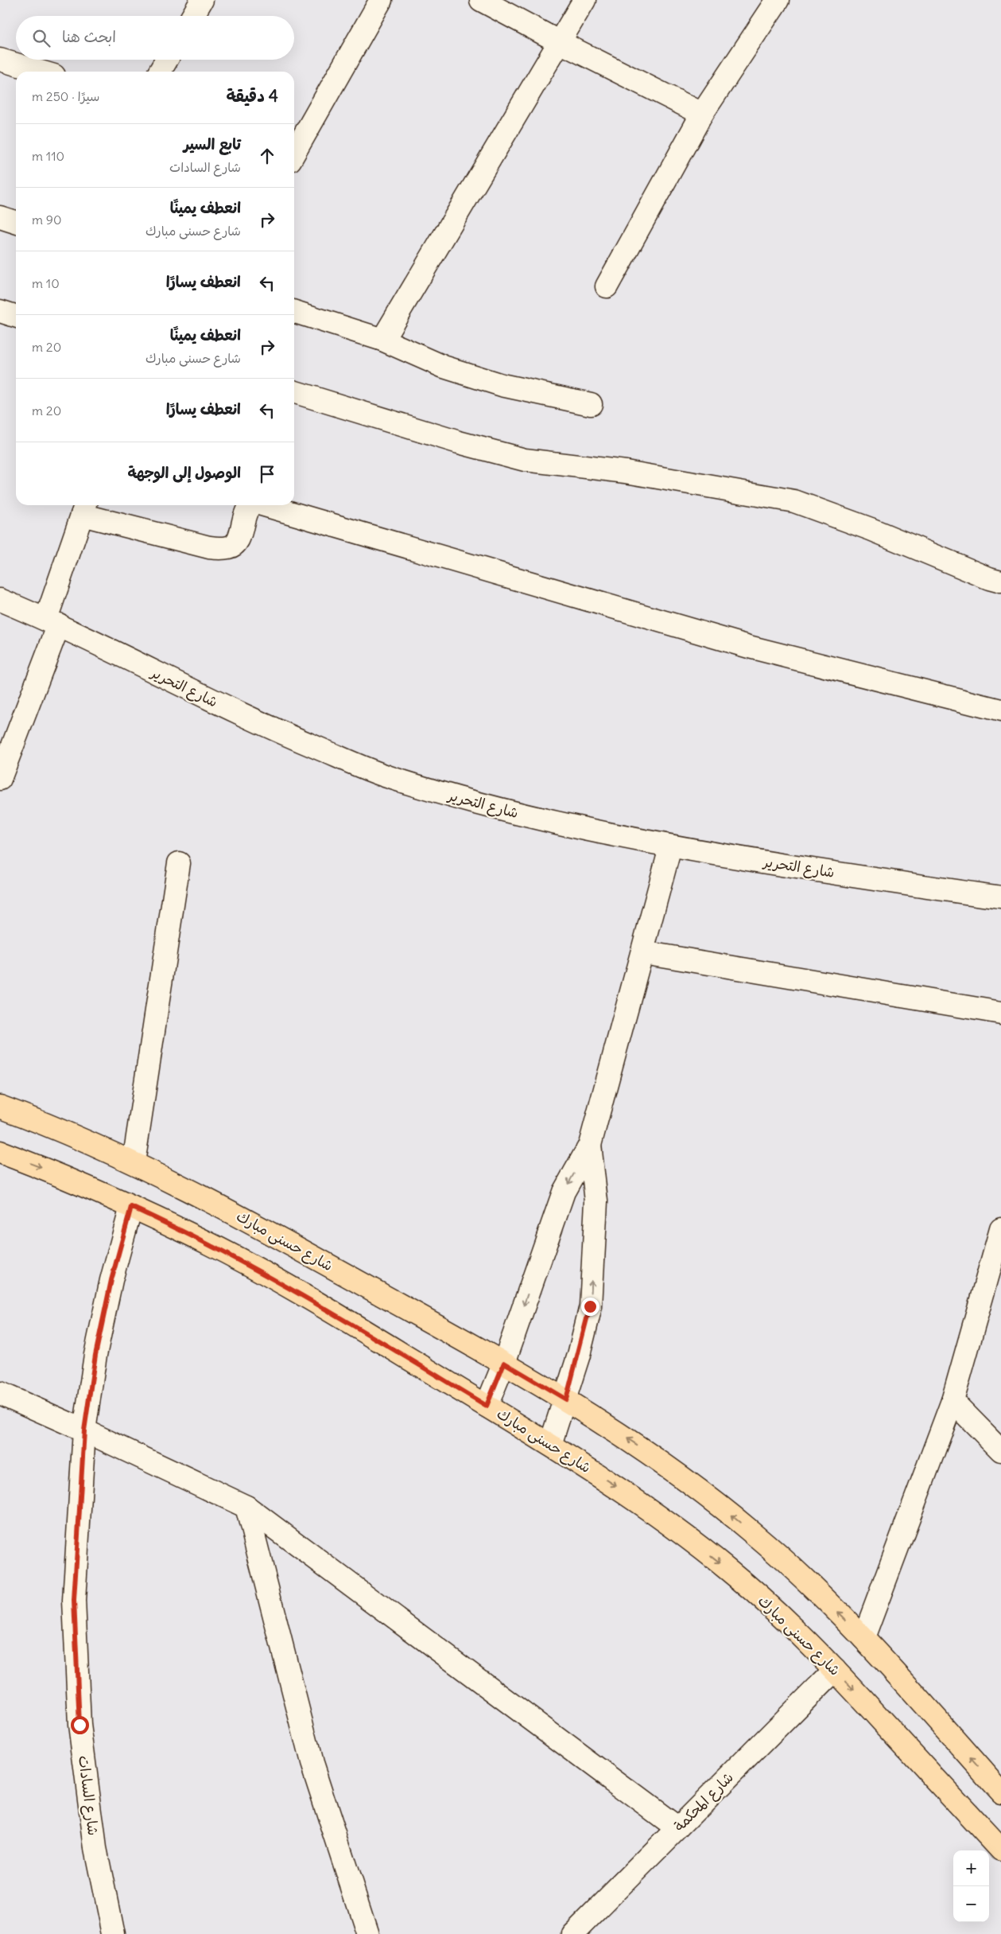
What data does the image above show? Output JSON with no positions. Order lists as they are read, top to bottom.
{
  "streets": {
    "main road": ["شارع حسنى مبارك"],
    "street": ["شارع التحرير", "شارع السادات", "شارع المحكمة"]
  },
  "crossings": [
    ["شارع حسنى مبارك", "شارع السادات"],
    ["شارع حسنى مبارك", "شارع المحكمة"]
  ],
  "page": {
    "search": "ابحث هنا",
    "heading": ["4 دقيقة", "سيرًا · 250 m"],
    "list": [
      ["تابع السير", "شارع السادات", "110 m"],
      ["انعطف يمينًا", "شارع حسنى مبارك", "90 m"],
      ["انعطف يسارًا", "10 m"],
      ["انعطف يمينًا", "شارع حسنى مبارك", "20 m"],
      ["انعطف يسارًا", "20 m"],
      "الوصول إلى الوجهة"
    ],
    "map_buttons": ["+", "−"]
  }
}
